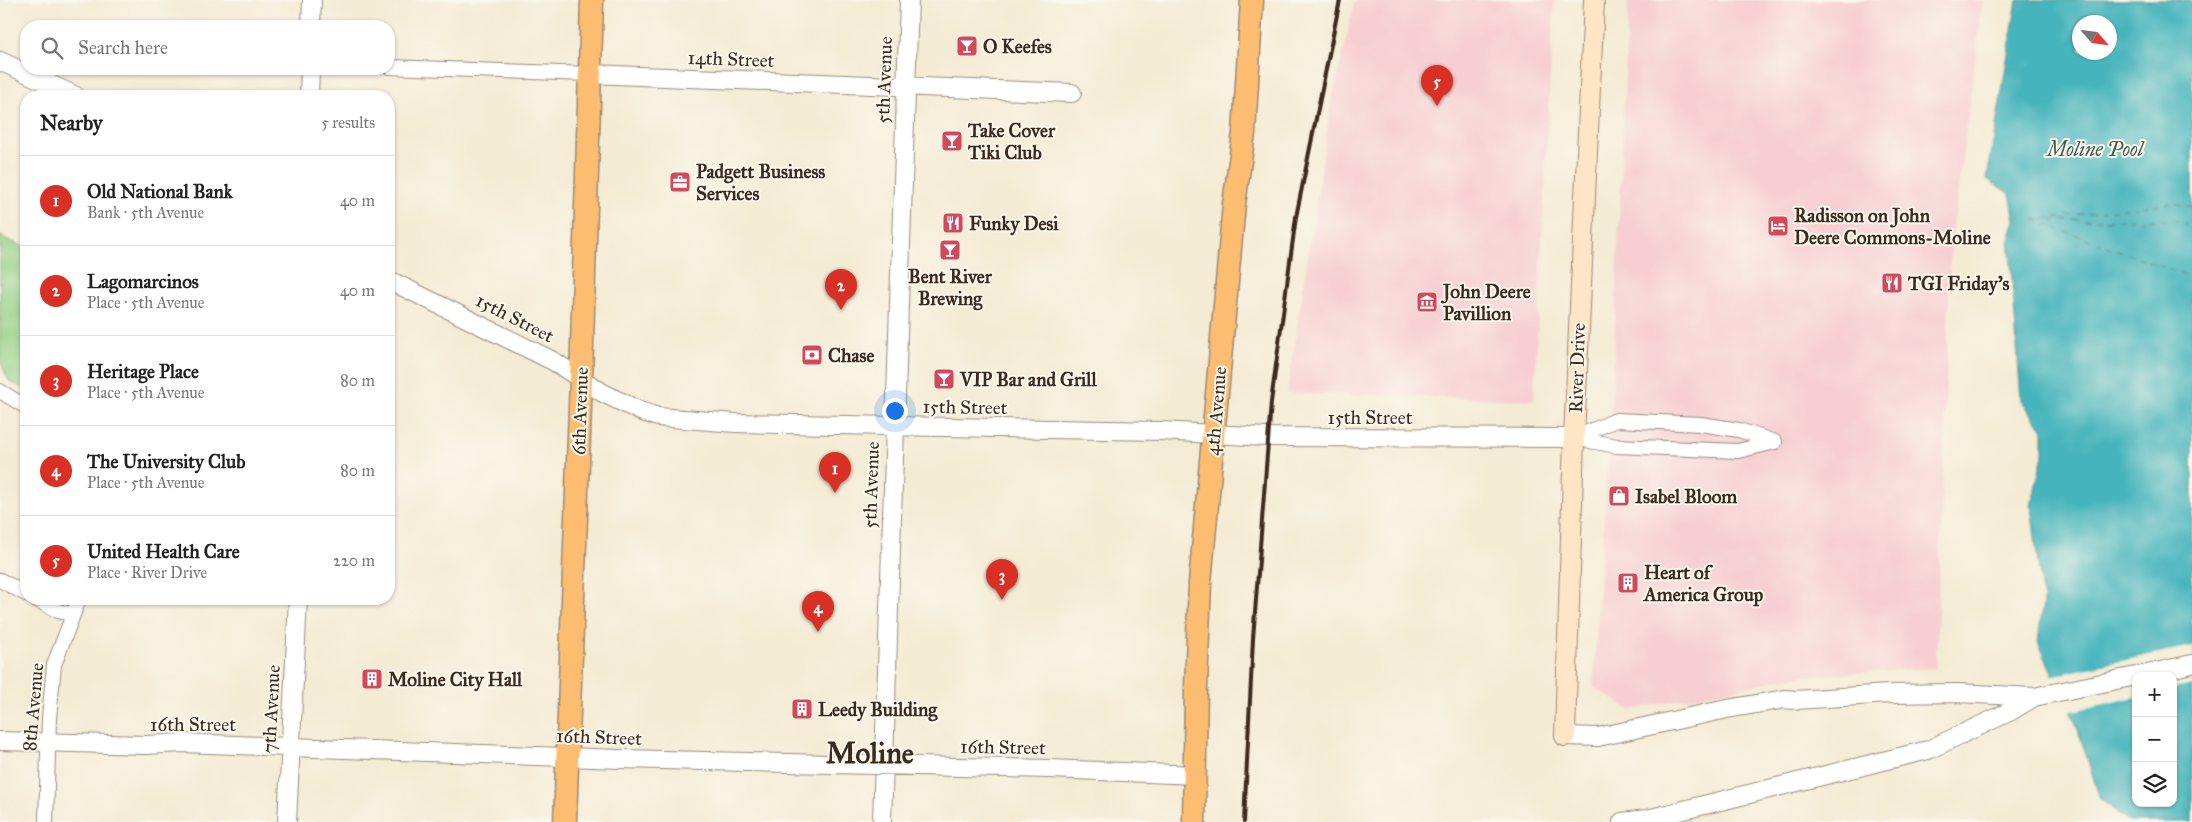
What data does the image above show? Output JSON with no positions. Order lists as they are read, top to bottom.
{
  "streets": {
    "main road": ["River Drive", "6th Avenue", "4th Avenue"],
    "street": [
      "14th Street",
      "5th Avenue",
      "15th Street",
      "8th Avenue",
      "7th Avenue",
      "16th Street"
    ]
  },
  "crossings": [
    ["14th Street", "5th Avenue"],
    ["14th Street", "6th Avenue"],
    ["5th Avenue", "15th Street"],
    ["5th Avenue", "16th Street"],
    ["15th Street", "River Drive"],
    ["15th Street", "6th Avenue"],
    ["15th Street", "4th Avenue"],
    ["6th Avenue", "16th Street"],
    ["4th Avenue", "16th Street"],
    ["8th Avenue", "16th Street"],
    ["7th Avenue", "16th Street"]
  ],
  "districts": ["Moline"],
  "water": ["Moline Pool"],
  "places": {
    "bar": [
      "O Keefes",
      "Take Cover Tiki Club",
      "Bent River Brewing",
      "VIP Bar and Grill"
    ],
    "office": ["Padgett Business Services"],
    "restaurant": ["Funky Desi", "TGI Friday's"],
    "hotel": ["Radisson on John Deere Commons-Moline"],
    "museum": ["John Deere Pavillion"],
    "bank": ["Chase"],
    "shop": ["Isabel Bloom"],
    "building": ["Heart of America Group", "Moline City Hall", "Leedy Building"]
  },
  "north": "bottom right",
  "page": {
    "search": "Search here",
    "pins": [
      "5",
      "2",
      "1",
      "3",
      "4"
    ],
    "heading": ["Nearby", "5 results"],
    "list": [
      {
        "mark": "1",
        "name": "Old National Bank",
        "note": "Bank · 5th Avenue",
        "value": "40 m"
      },
      {
        "mark": "2",
        "name": "Lagomarcinos",
        "note": "Place · 5th Avenue",
        "value": "40 m"
      },
      {
        "mark": "3",
        "name": "Heritage Place",
        "note": "Place · 5th Avenue",
        "value": "80 m"
      },
      {
        "mark": "4",
        "name": "The University Club",
        "note": "Place · 5th Avenue",
        "value": "80 m"
      },
      {
        "mark": "5",
        "name": "United Health Care",
        "note": "Place · River Drive",
        "value": "220 m"
      }
    ],
    "map_buttons": ["+", "−"]
  }
}
